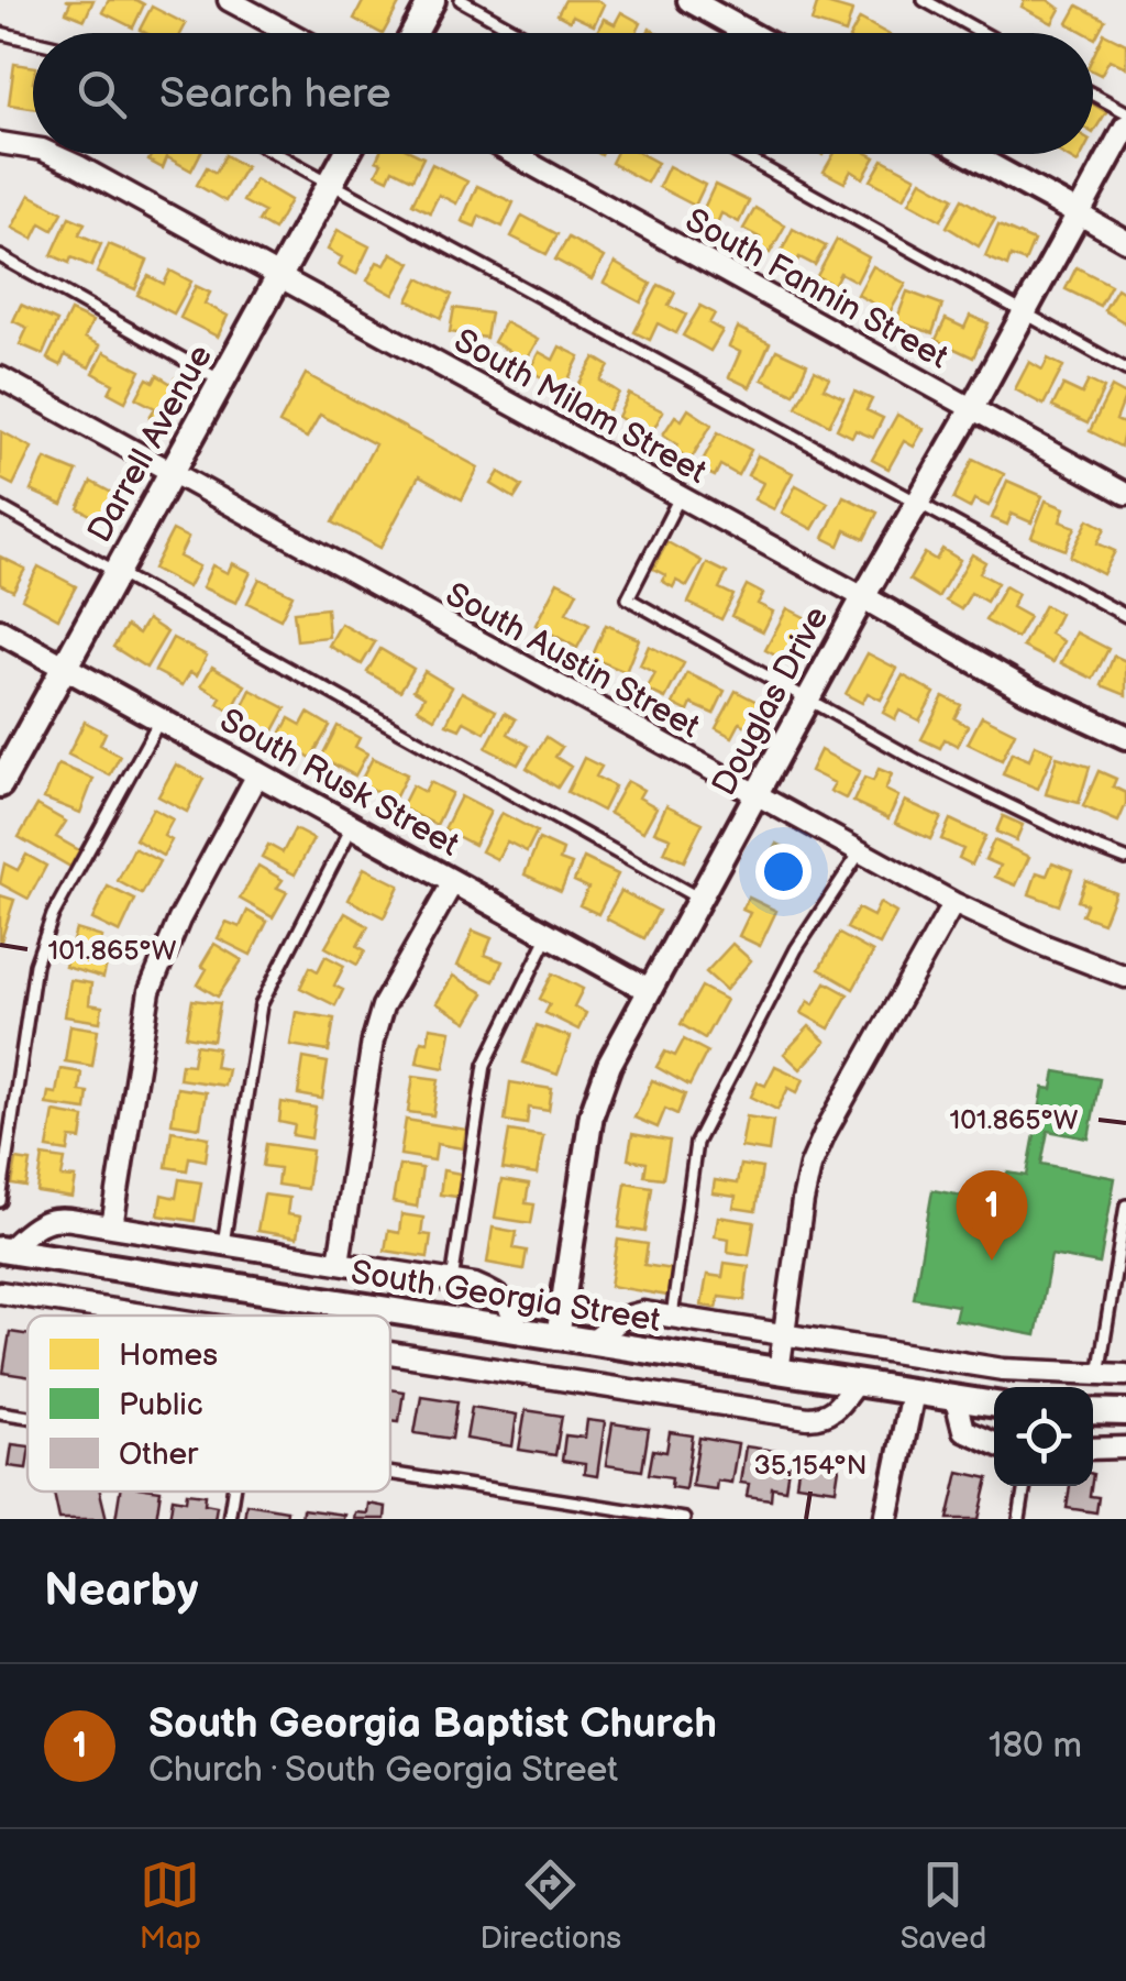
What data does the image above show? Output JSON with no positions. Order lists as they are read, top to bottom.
{
  "streets": {
    "main road": ["Darrell Avenue", "South Georgia Street"],
    "street": [
      "South Fannin Street",
      "South Milam Street",
      "South Austin Street",
      "Douglas Drive",
      "South Rusk Street"
    ]
  },
  "crossings": [
    ["South Fannin Street", "Douglas Drive"],
    ["South Milam Street", "Darrell Avenue"],
    ["South Milam Street", "Douglas Drive"],
    ["Darrell Avenue", "South Austin Street"],
    ["Darrell Avenue", "South Rusk Street"],
    ["South Austin Street", "Douglas Drive"],
    ["Douglas Drive", "South Rusk Street"],
    ["Douglas Drive", "South Georgia Street"]
  ],
  "legend": ["Homes", "Public", "Other"],
  "page": {
    "search": "Search here",
    "pins": "1",
    "heading": "Nearby",
    "list": [
      {
        "mark": "1",
        "name": "South Georgia Baptist Church",
        "note": "Church · South Georgia Street",
        "value": "180 m"
      }
    ],
    "nav": ["Map", "Directions", "Saved"]
  },
  "coordinates": ["101.865°W", "35.154°N"]
}
